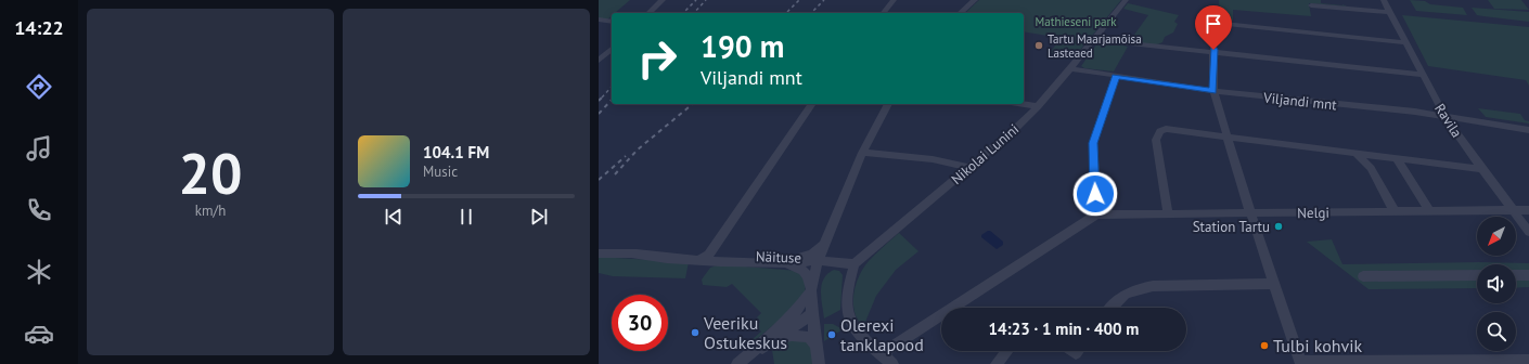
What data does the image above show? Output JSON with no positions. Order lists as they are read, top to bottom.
{
  "streets": {
    "street": [
      "Viljandi mnt",
      "Ravila",
      "Nikolai Lunini",
      "Nelgi",
      "Näituse"
    ]
  },
  "crossings": [
    ["Viljandi mnt", "Ravila"],
    ["Viljandi mnt", "Nikolai Lunini"],
    ["Ravila", "Nelgi"]
  ],
  "parks": ["Mathieseni park"],
  "places": [
    "Tartu Maarjamõisa Lasteaed",
    "Station Tartu",
    "Veeriku Ostukeskus",
    "Olerexi tanklapood",
    "Tulbi kohvik"
  ],
  "north": "bottom left",
  "page": {
    "tabs": "14:22",
    "tile": ["20", "km/h"],
    "turn": ["190 m", "Viljandi mnt"],
    "song": ["104.1 FM", "Music"],
    "limit": "30",
    "trip": "14:23 · 1 min · 400 m"
  }
}
